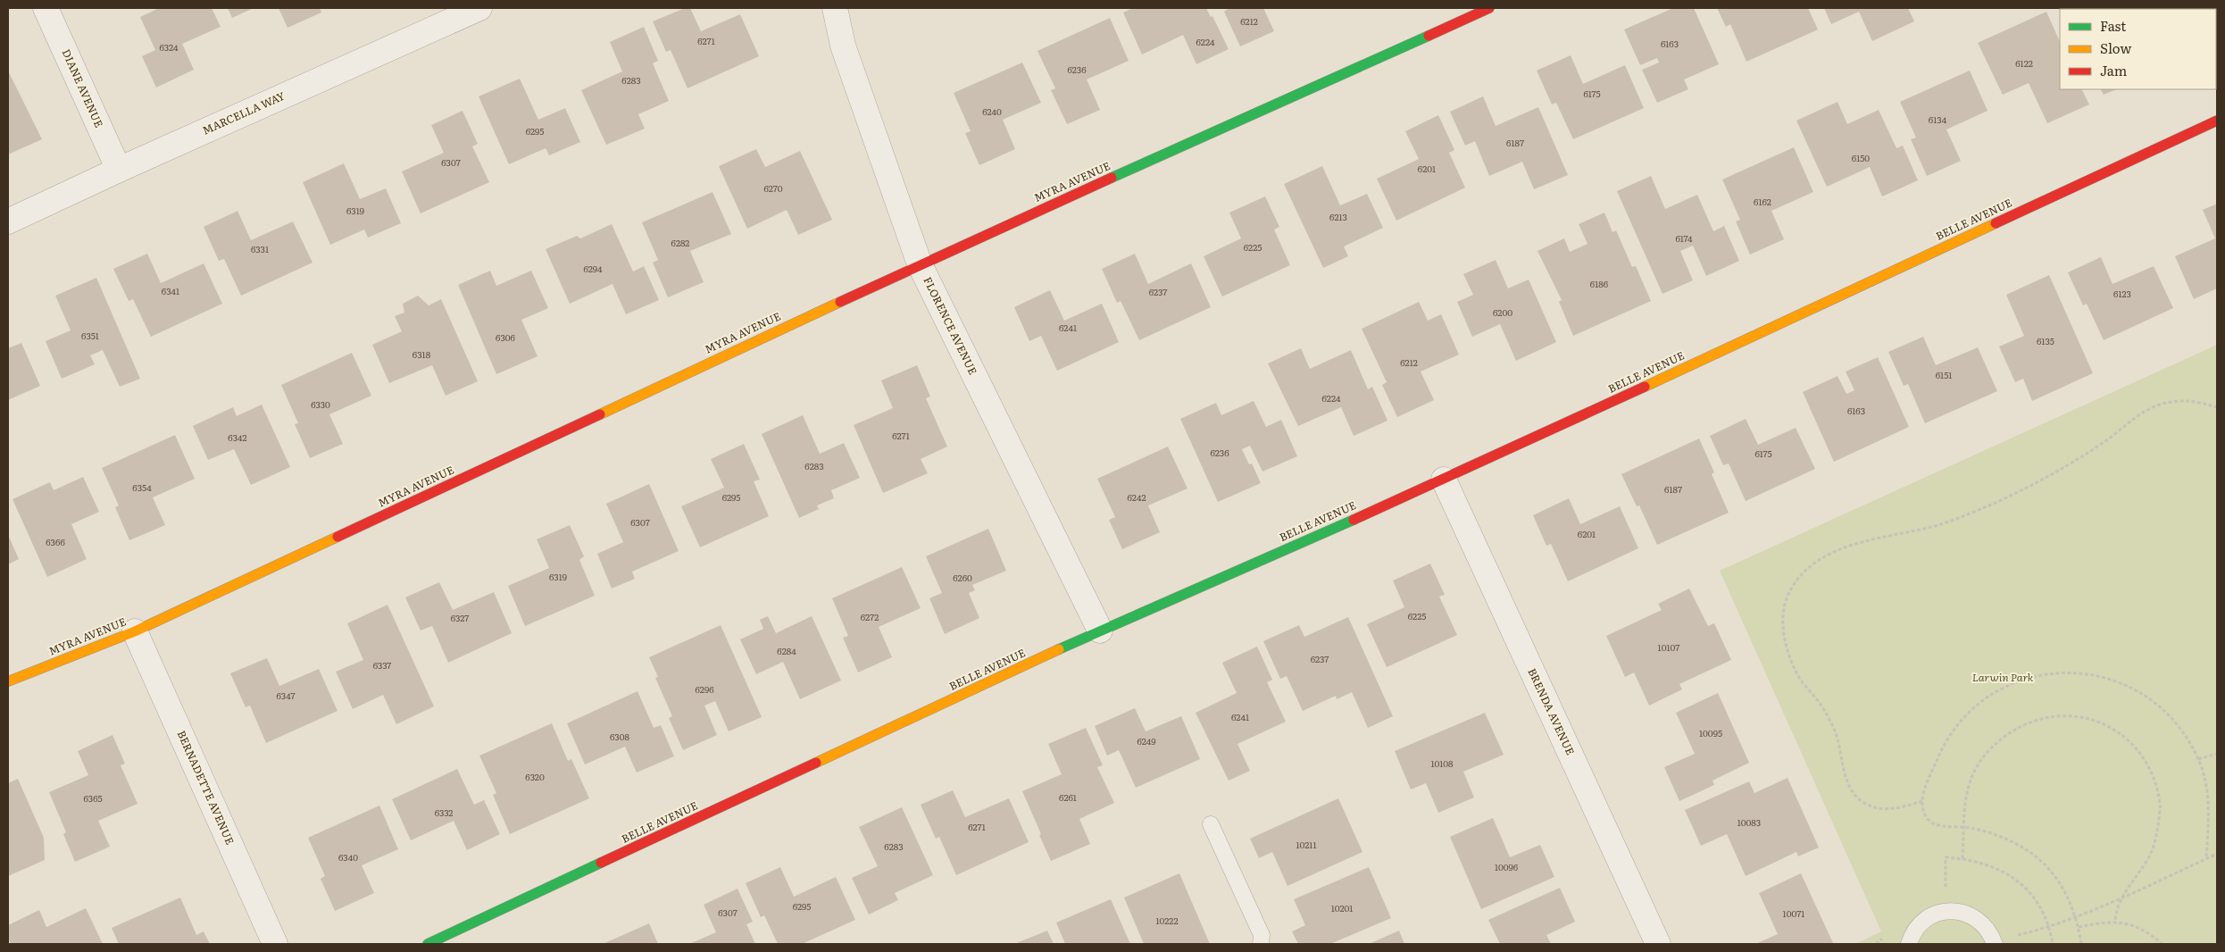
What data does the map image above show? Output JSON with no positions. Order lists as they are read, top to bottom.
{
  "streets": {
    "street": [
      "DIANE AVENUE",
      "MARCELLA WAY",
      "MYRA AVENUE",
      "BELLE AVENUE",
      "FLORENCE AVENUE",
      "BRENDA AVENUE",
      "BERNADETTE AVENUE"
    ]
  },
  "crossings": [
    ["DIANE AVENUE", "MARCELLA WAY"],
    ["MYRA AVENUE", "FLORENCE AVENUE"],
    ["MYRA AVENUE", "BERNADETTE AVENUE"],
    ["BELLE AVENUE", "FLORENCE AVENUE"],
    ["BELLE AVENUE", "BRENDA AVENUE"]
  ],
  "parks": ["Larwin Park"],
  "house_numbers": [
    "6212",
    "6271",
    "6224",
    "6163",
    "6324",
    "6122",
    "6236",
    "6283",
    "6175",
    "6240",
    "6134",
    "6295",
    "6187",
    "6150",
    "6307",
    "6201",
    "6270",
    "6162",
    "6319",
    "6213",
    "6174",
    "6282",
    "6225",
    "6331",
    "6294",
    "6186",
    "6341",
    "6237",
    "6123",
    "6200",
    "6241",
    "6351",
    "6306",
    "6135",
    "6318",
    "6212",
    "6151",
    "6224",
    "6330",
    "6163",
    "6271",
    "6342",
    "6236",
    "6175",
    "6283",
    "6354",
    "6187",
    "6295",
    "6242",
    "6307",
    "6201",
    "6366",
    "6319",
    "6260",
    "6225",
    "6272",
    "6327",
    "10107",
    "6284",
    "6237",
    "6337",
    "6296",
    "6347",
    "6241",
    "10095",
    "6308",
    "6249",
    "10108",
    "6320",
    "6261",
    "6365",
    "6332",
    "10083",
    "6271",
    "10211",
    "6283",
    "6340",
    "10096",
    "6295",
    "10201",
    "6307",
    "10071",
    "10222"
  ],
  "legend": ["Fast", "Slow", "Jam"]
}
